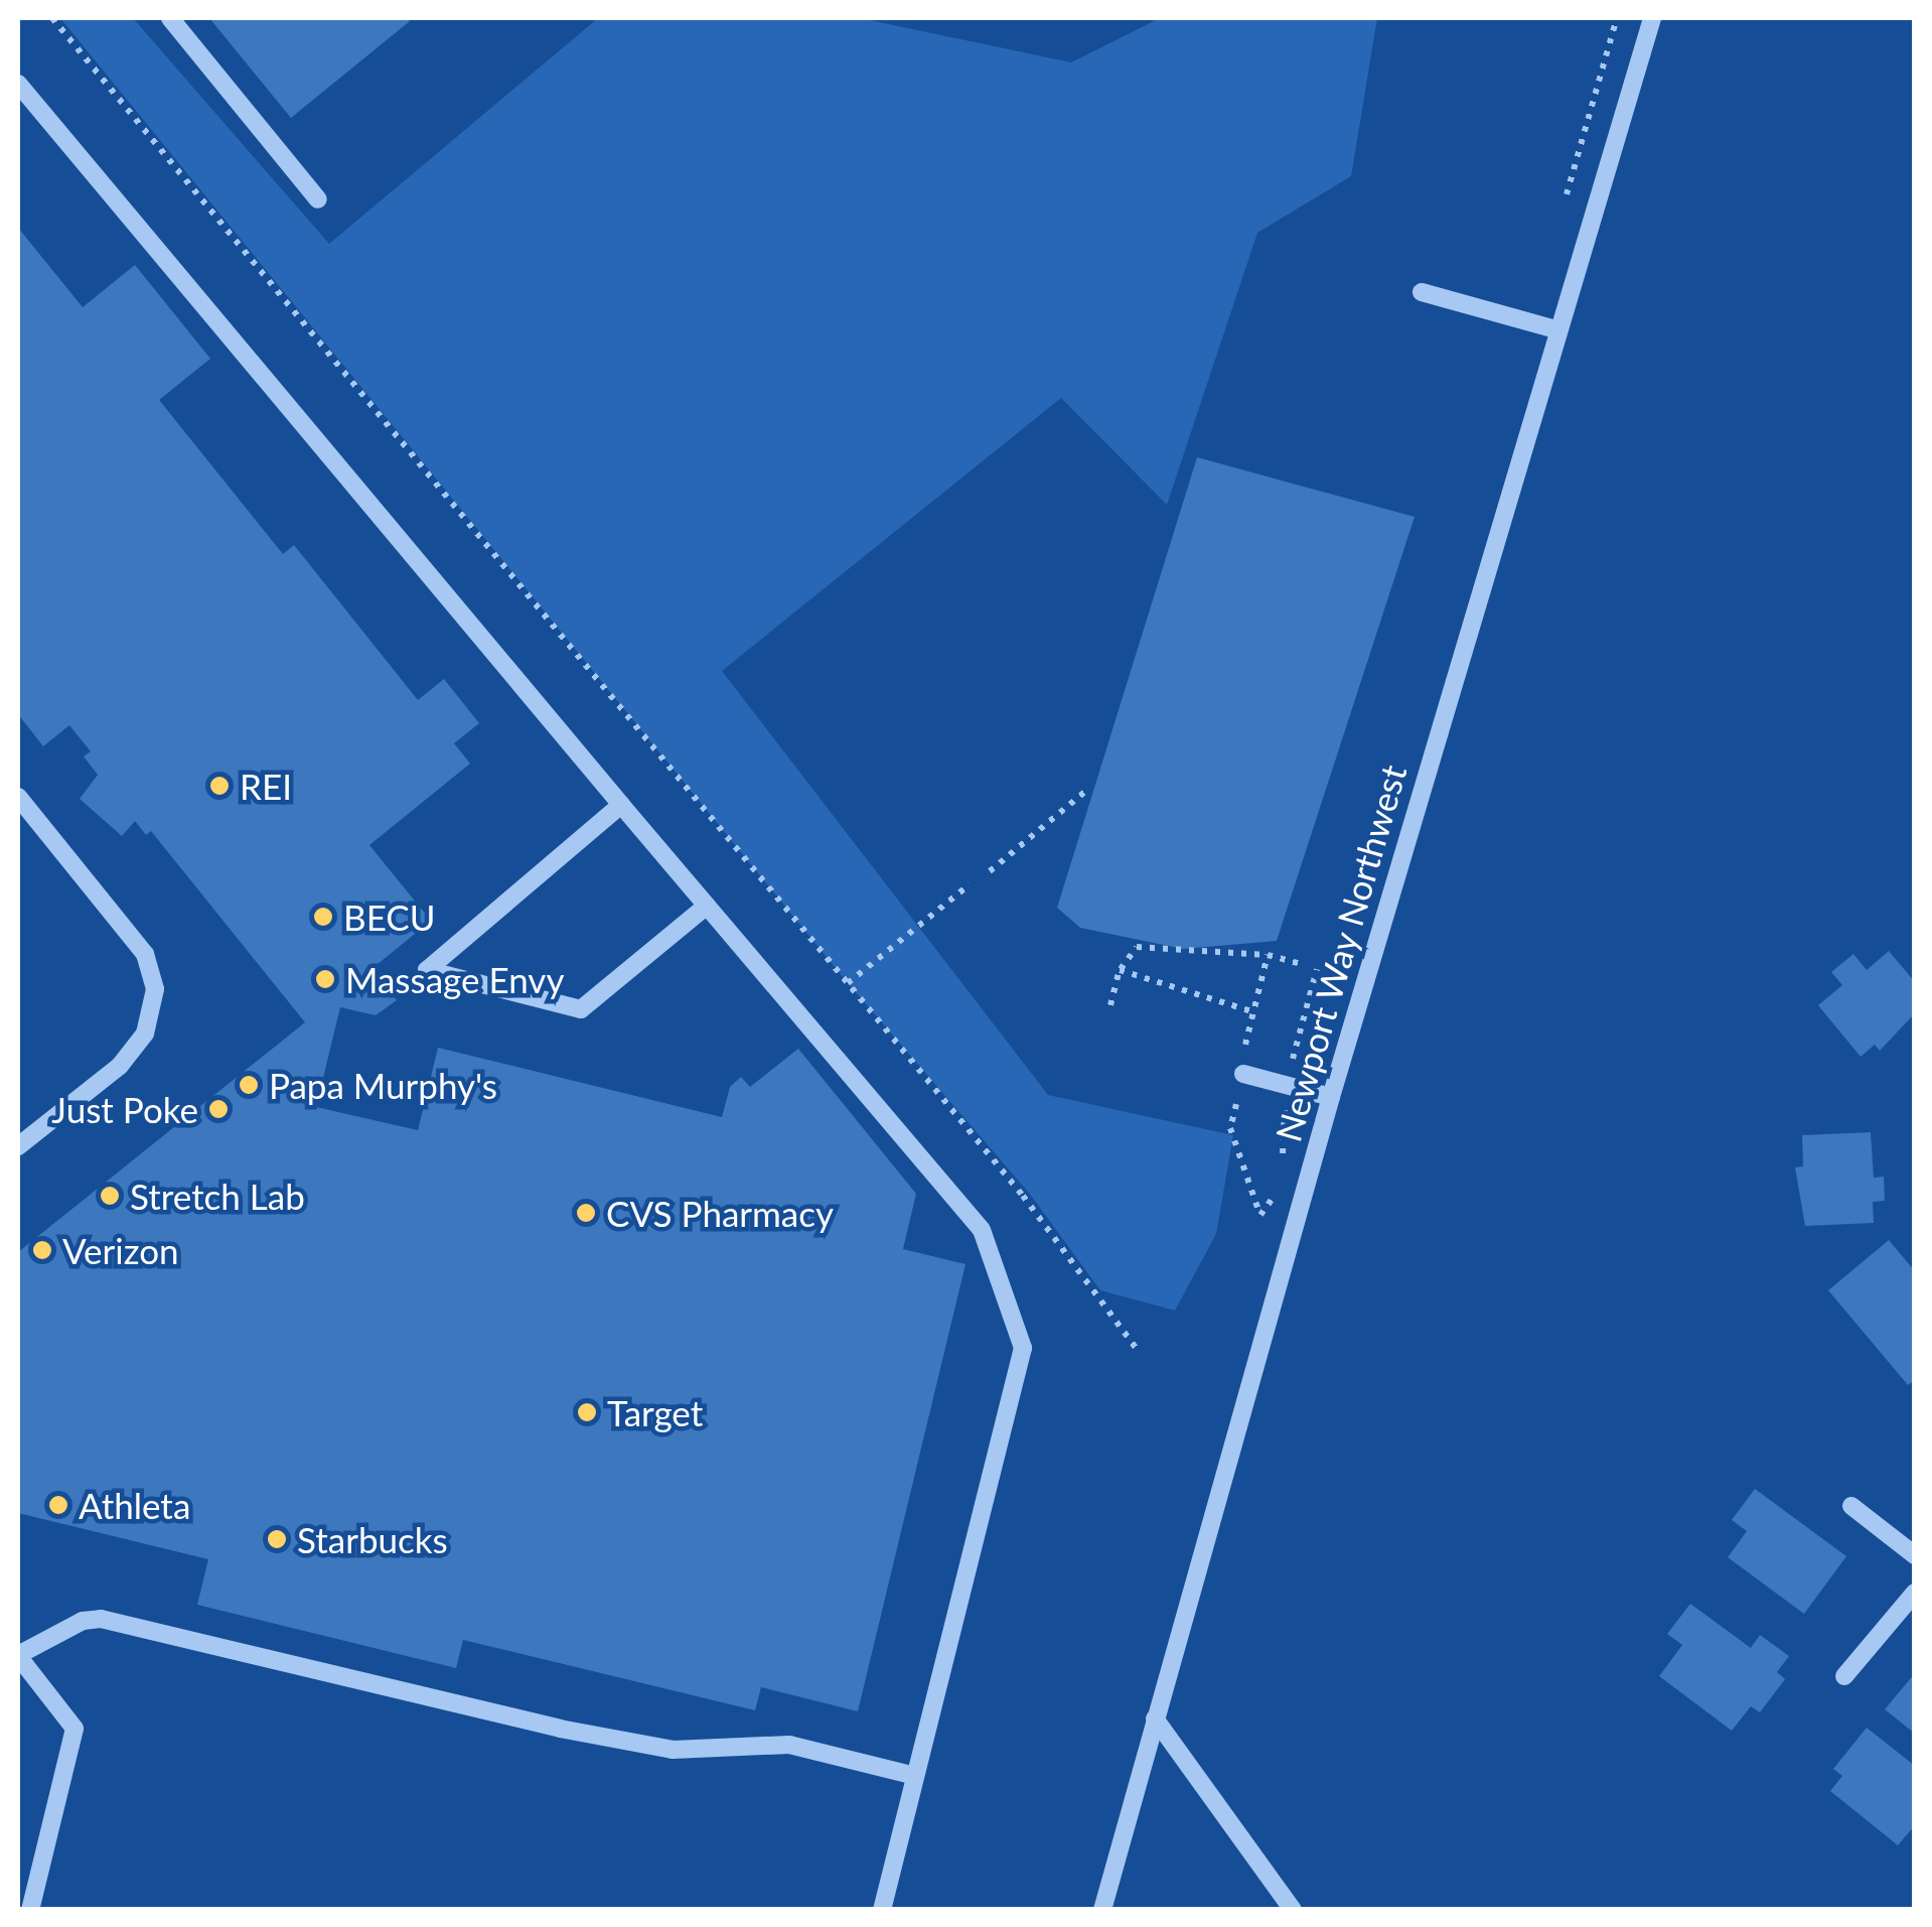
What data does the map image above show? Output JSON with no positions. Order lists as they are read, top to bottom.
{
  "streets": {
    "street": ["Newport Way Northwest"]
  },
  "places": [
    "REI",
    "BECU",
    "Massage Envy",
    "Papa Murphy's",
    "Just Poke",
    "Stretch Lab",
    "CVS Pharmacy",
    "Verizon",
    "Target",
    "Athleta",
    "Starbucks"
  ]
}
